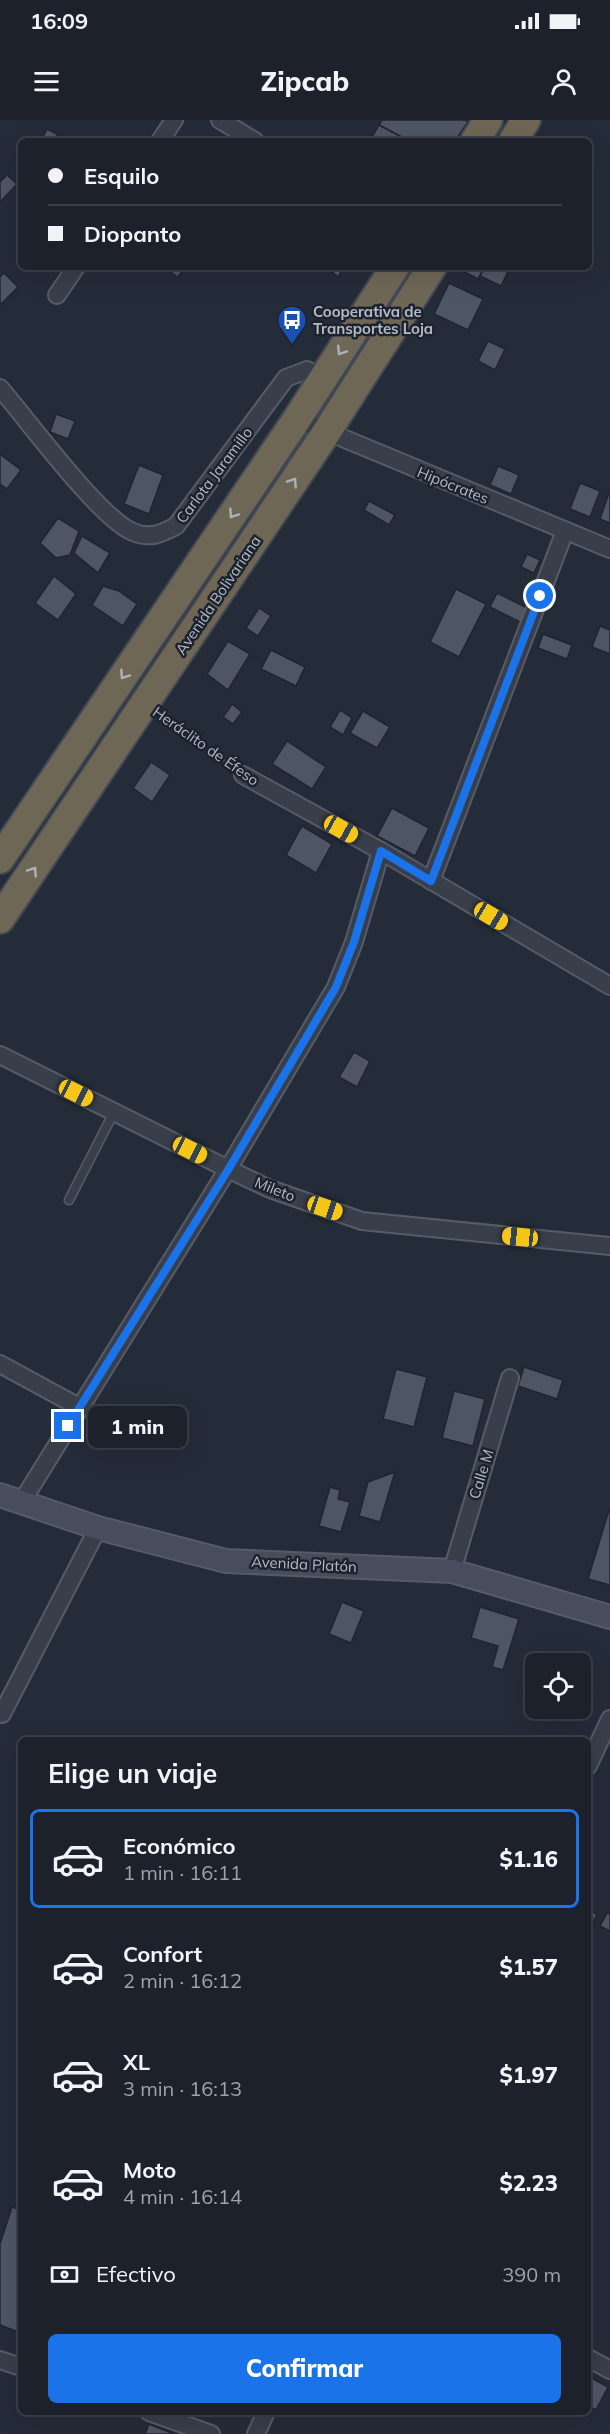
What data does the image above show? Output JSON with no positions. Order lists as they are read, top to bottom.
{
  "streets": {
    "highway": ["Avenida Bolivariana"],
    "street": [
      "Carlota Jaramillo",
      "Hipócrates",
      "Heráclito de Éfeso",
      "Mileto",
      "Calle M",
      "Avenida Platón"
    ]
  },
  "crossings": [
    ["Hipócrates", "Avenida Bolivariana"],
    ["Avenida Bolivariana", "Heráclito de Éfeso"],
    ["Calle M", "Avenida Platón"]
  ],
  "places": {
    "bus stop": ["Cooperativa de Transportes Loja"]
  },
  "page": {
    "status": "16:09",
    "header": "Zipcab",
    "banner": ["Esquilo", "Diopanto"],
    "bubble": "1 min",
    "heading": "Elige un viaje",
    "list": [
      {
        "name": "Económico",
        "note": "1 min · 16:11",
        "value": "$1.16"
      },
      {
        "name": "Confort",
        "note": "2 min · 16:12",
        "value": "$1.57"
      },
      {
        "name": "XL",
        "note": "3 min · 16:13",
        "value": "$1.97"
      },
      {
        "name": "Moto",
        "note": "4 min · 16:14",
        "value": "$2.23"
      }
    ],
    "pay": ["Efectivo", "390 m"],
    "buttons": "Confirmar"
  }
}
